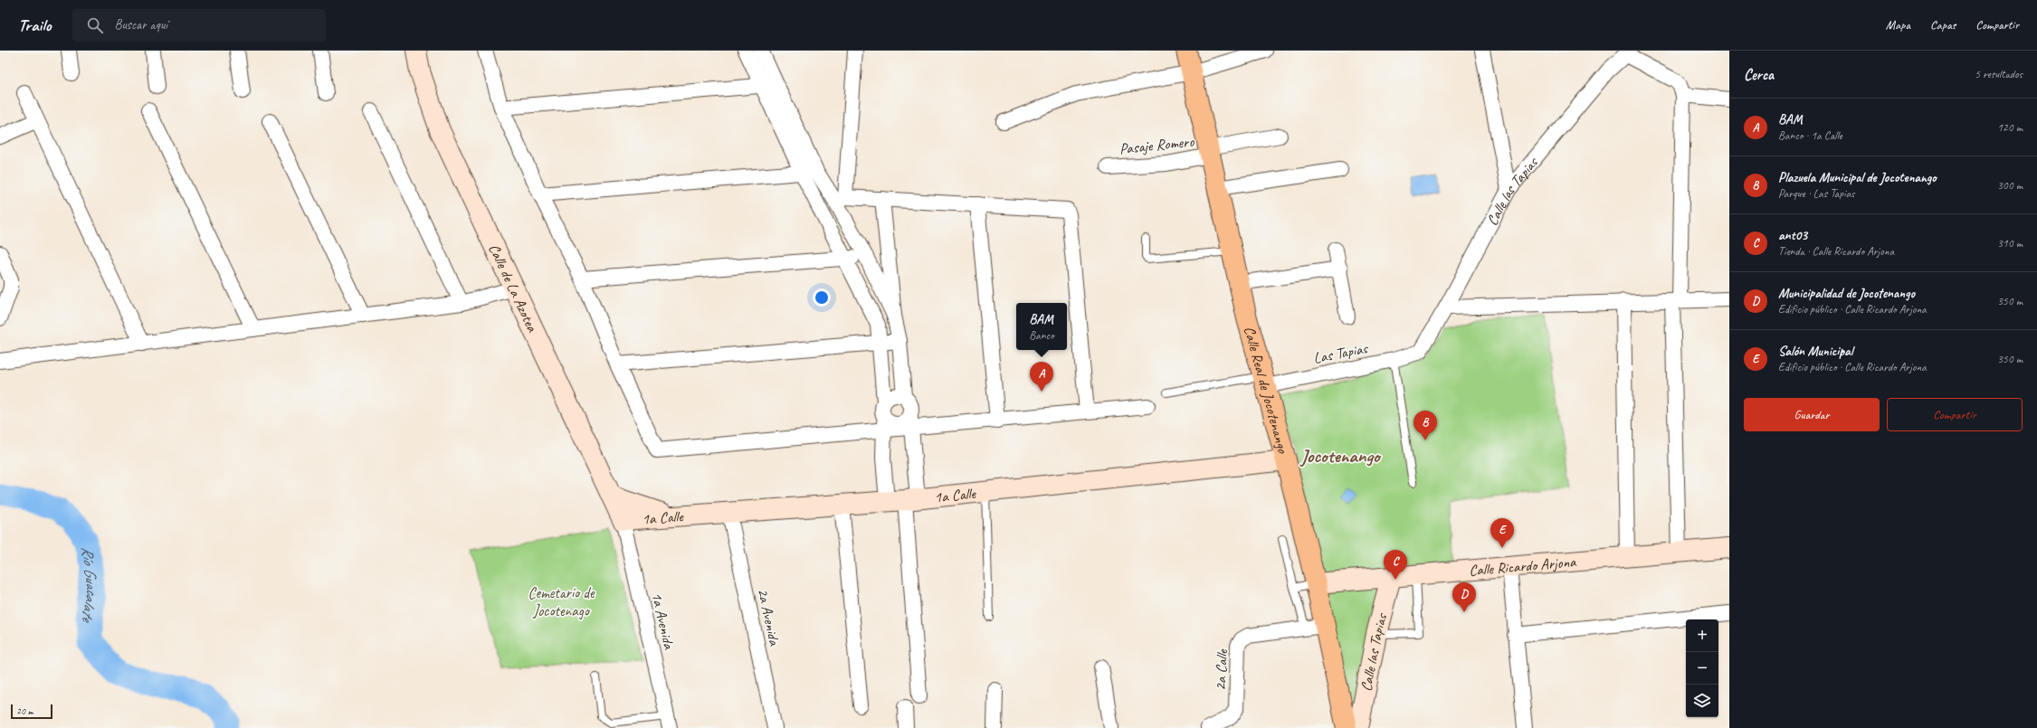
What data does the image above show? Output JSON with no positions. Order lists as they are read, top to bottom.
{
  "streets": {
    "main road": ["Calle Real de Jocotenango"],
    "street": [
      "Pasaje Romero",
      "Calle las Tapias",
      "Calle de La Azotea",
      "Las Tapias",
      "1a Calle",
      "Calle Ricardo Arjona",
      "2a Avenida",
      "1a Avenida",
      "2a Calle"
    ]
  },
  "crossings": [
    ["Pasaje Romero", "Calle Real de Jocotenango"],
    ["Calle las Tapias", "Las Tapias"],
    ["Calle las Tapias", "Calle Ricardo Arjona"],
    ["Calle de La Azotea", "1a Calle"],
    ["Calle de La Azotea", "1a Avenida"],
    ["Las Tapias", "Calle Real de Jocotenango"],
    ["Calle Real de Jocotenango", "1a Calle"],
    ["Calle Real de Jocotenango", "Calle Ricardo Arjona"],
    ["Calle Real de Jocotenango", "2a Calle"],
    ["1a Calle", "2a Avenida"],
    ["1a Calle", "1a Avenida"]
  ],
  "districts": ["Jocotenango"],
  "water": ["Río Guacalate"],
  "parks": ["Cemetario de Jocotenago"],
  "scale_bar": "20 m",
  "page": {
    "header": "Trailo",
    "search": "Buscar aquí",
    "nav": ["Mapa", "Capas", "Compartir"],
    "heading": ["Cerca", "5 resultados"],
    "list": [
      {
        "mark": "A",
        "name": "BAM",
        "note": "Banco · 1a Calle",
        "value": "120 m"
      },
      {
        "mark": "B",
        "name": "Plazuela Municipal de Jocotenango",
        "note": "Parque · Las Tapias",
        "value": "300 m"
      },
      {
        "mark": "C",
        "name": "ant03",
        "note": "Tienda · Calle Ricardo Arjona",
        "value": "310 m"
      },
      {
        "mark": "D",
        "name": "Municipalidad de Jocotenango",
        "note": "Edificio público · Calle Ricardo Arjona",
        "value": "350 m"
      },
      {
        "mark": "E",
        "name": "Salón Municipal",
        "note": "Edificio público · Calle Ricardo Arjona",
        "value": "350 m"
      }
    ],
    "popup": ["BAM", "Banco"],
    "pins": [
      "A",
      "B",
      "E",
      "C",
      "D"
    ],
    "buttons": ["Guardar", "Compartir"],
    "map_buttons": ["+", "−"],
    "scale": "20 m"
  }
}
